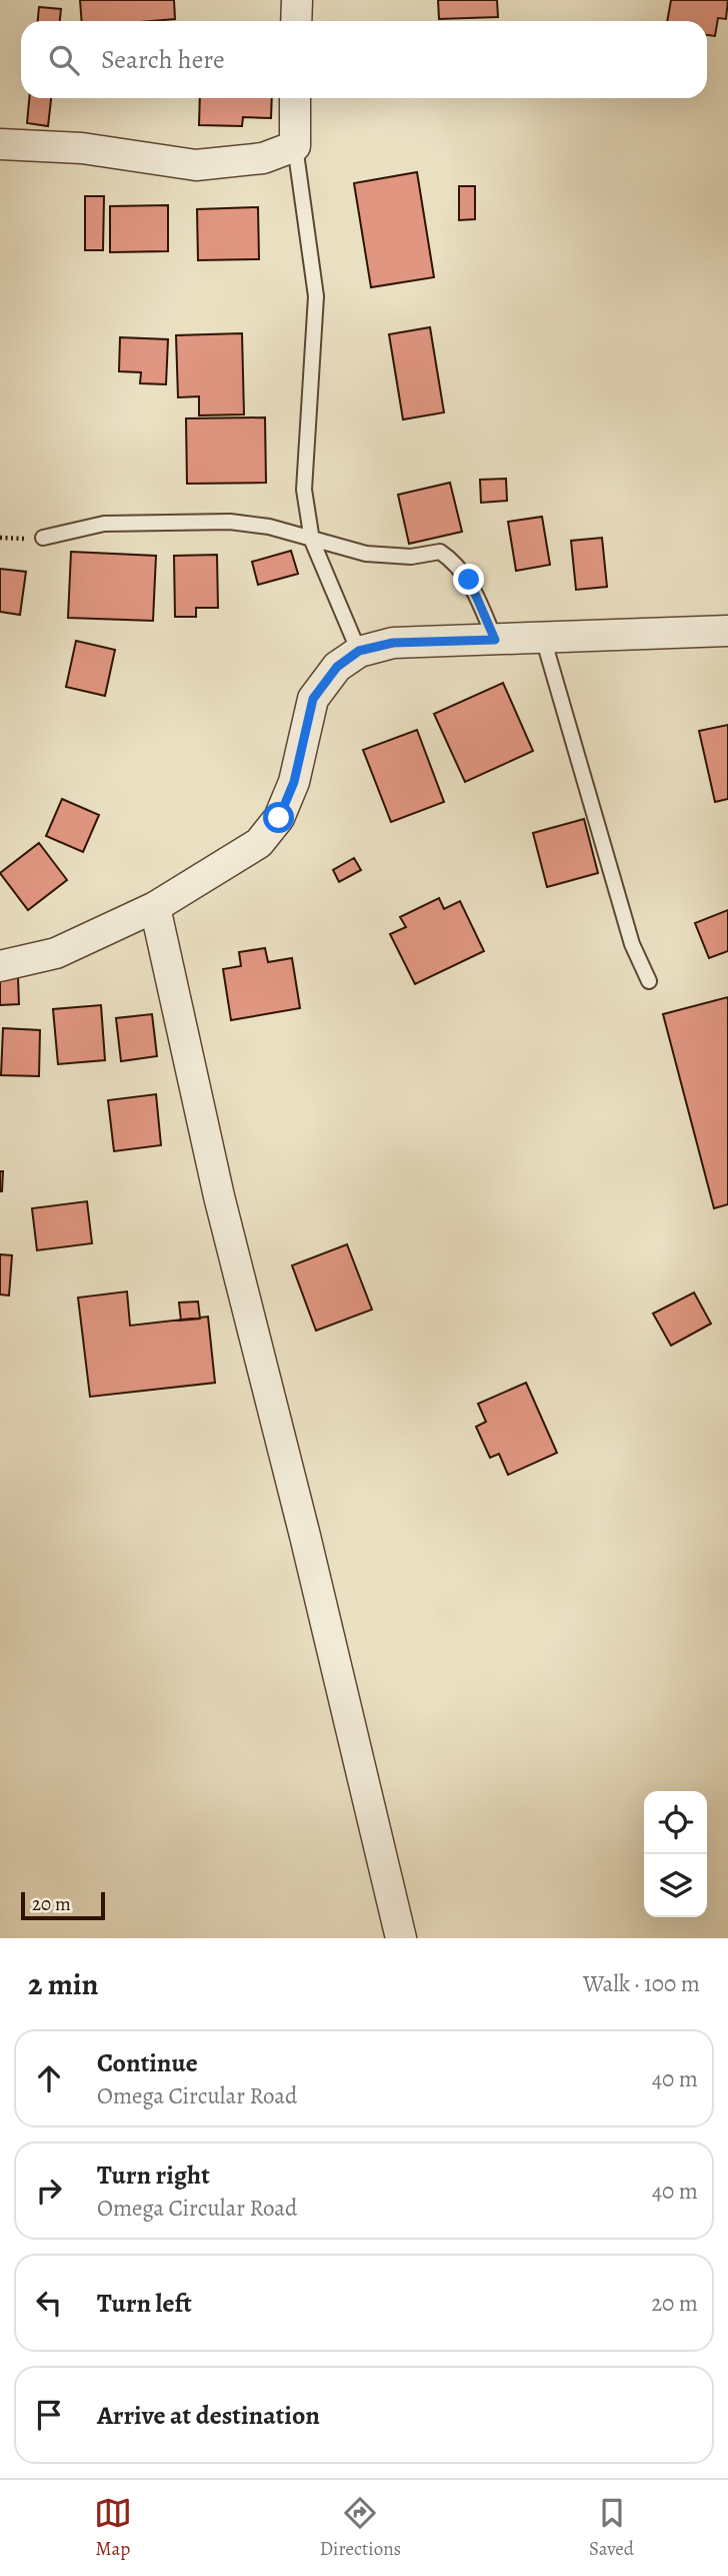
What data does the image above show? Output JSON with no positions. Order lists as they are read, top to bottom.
{
  "scale_bar": "20 m",
  "page": {
    "search": "Search here",
    "scale": "20 m",
    "heading": ["2 min", "Walk · 100 m"],
    "list": [
      ["Continue", "Omega Circular Road", "40 m"],
      ["Turn right", "Omega Circular Road", "40 m"],
      ["Turn left", "20 m"],
      "Arrive at destination"
    ],
    "nav": ["Map", "Directions", "Saved"]
  }
}
